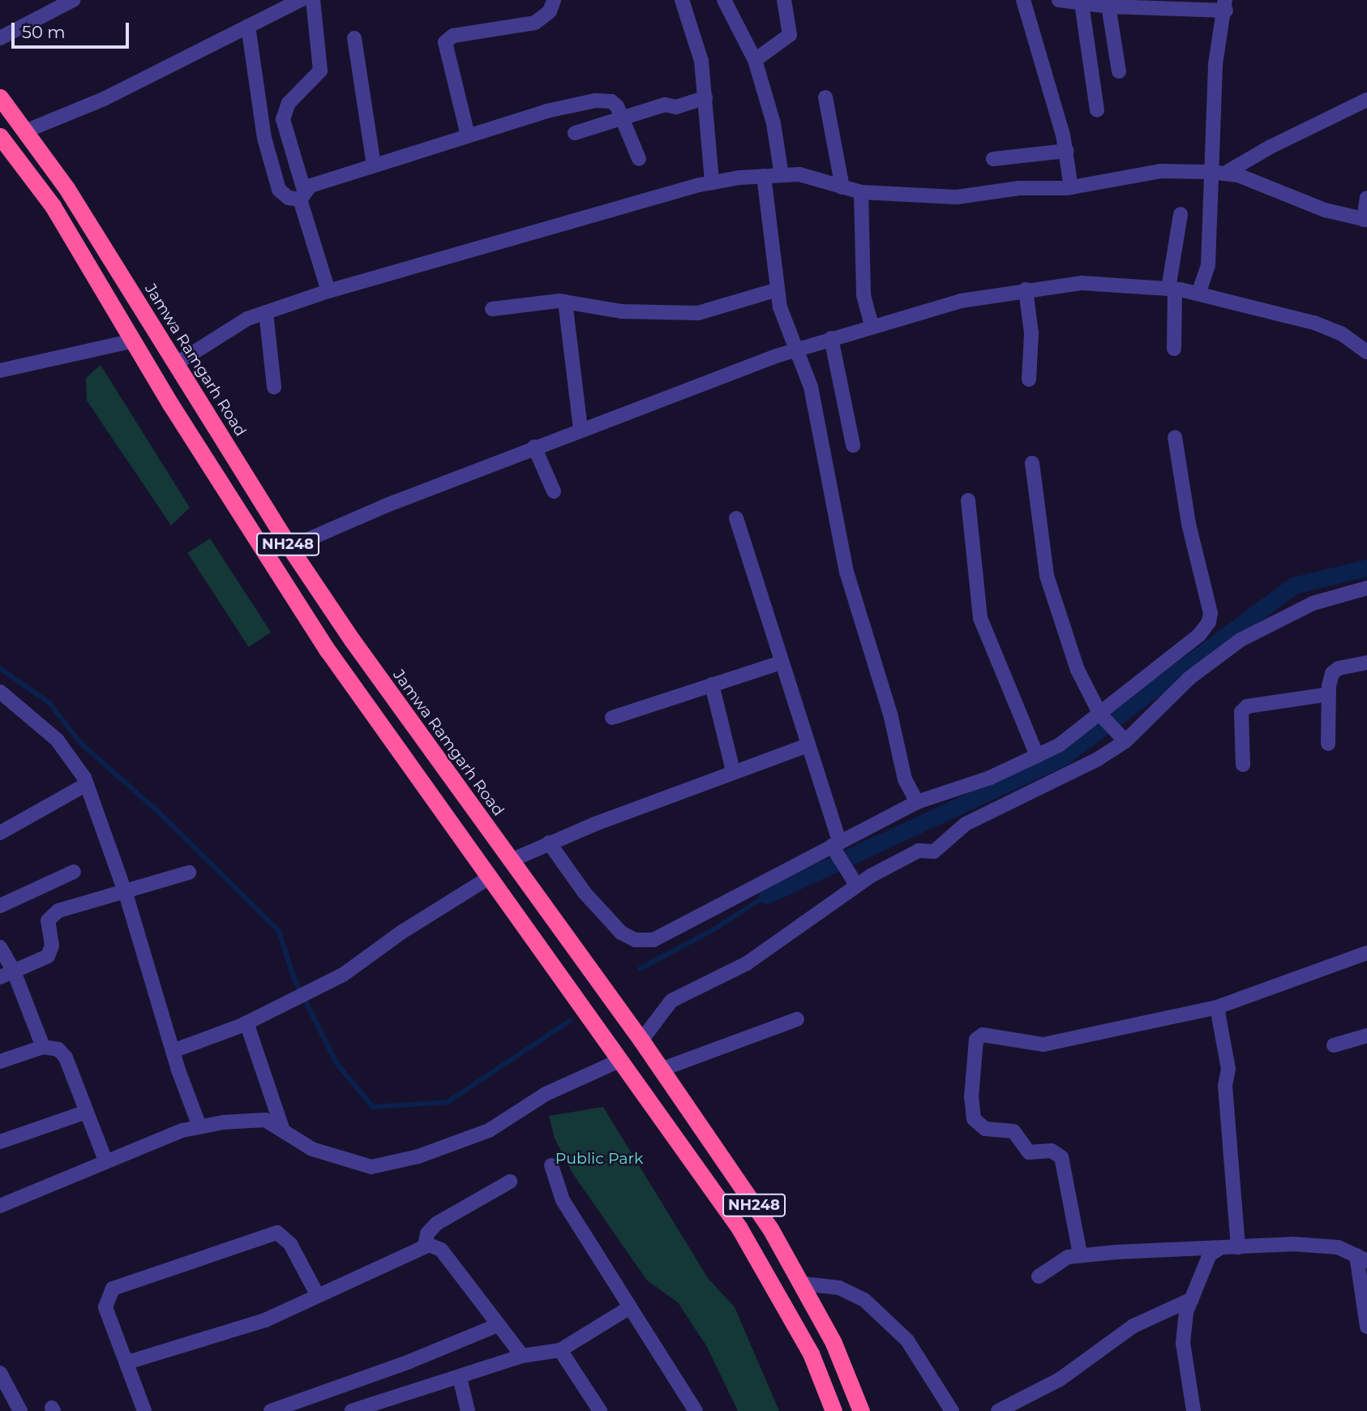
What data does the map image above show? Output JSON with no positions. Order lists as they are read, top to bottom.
{
  "streets": {
    "highway": ["Jamwa Ramgarh Road", "NH248"]
  },
  "parks": ["Public Park"],
  "scale_bar": "50 m"
}
